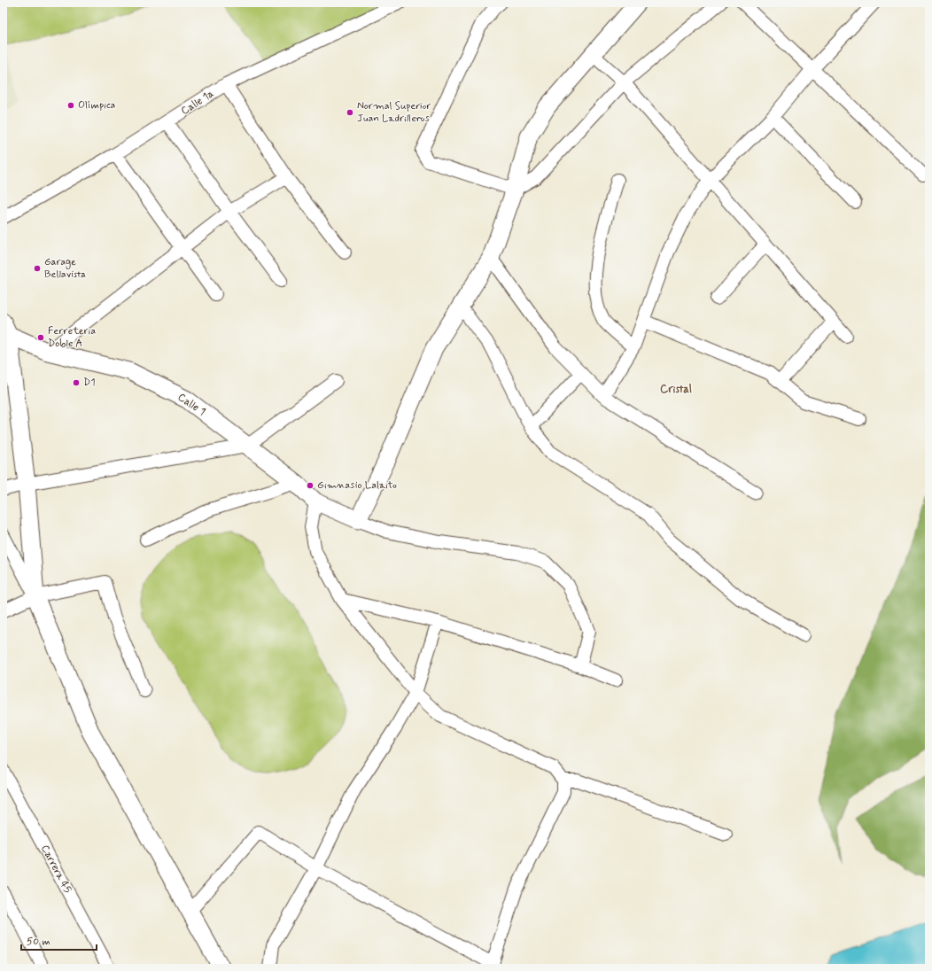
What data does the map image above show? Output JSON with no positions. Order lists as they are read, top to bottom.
{
  "streets": {
    "main road": ["Calle 1"],
    "street": ["Calle 1a", "Carrera 45"]
  },
  "districts": ["Cristal"],
  "places": [
    "Olímpica",
    "Normal Superior Juan Ladrilleros",
    "Garage Bellavista",
    "Ferreteria Doble A",
    "D1",
    "Gimnasio Lalaito"
  ],
  "scale_bar": "50 m"
}
